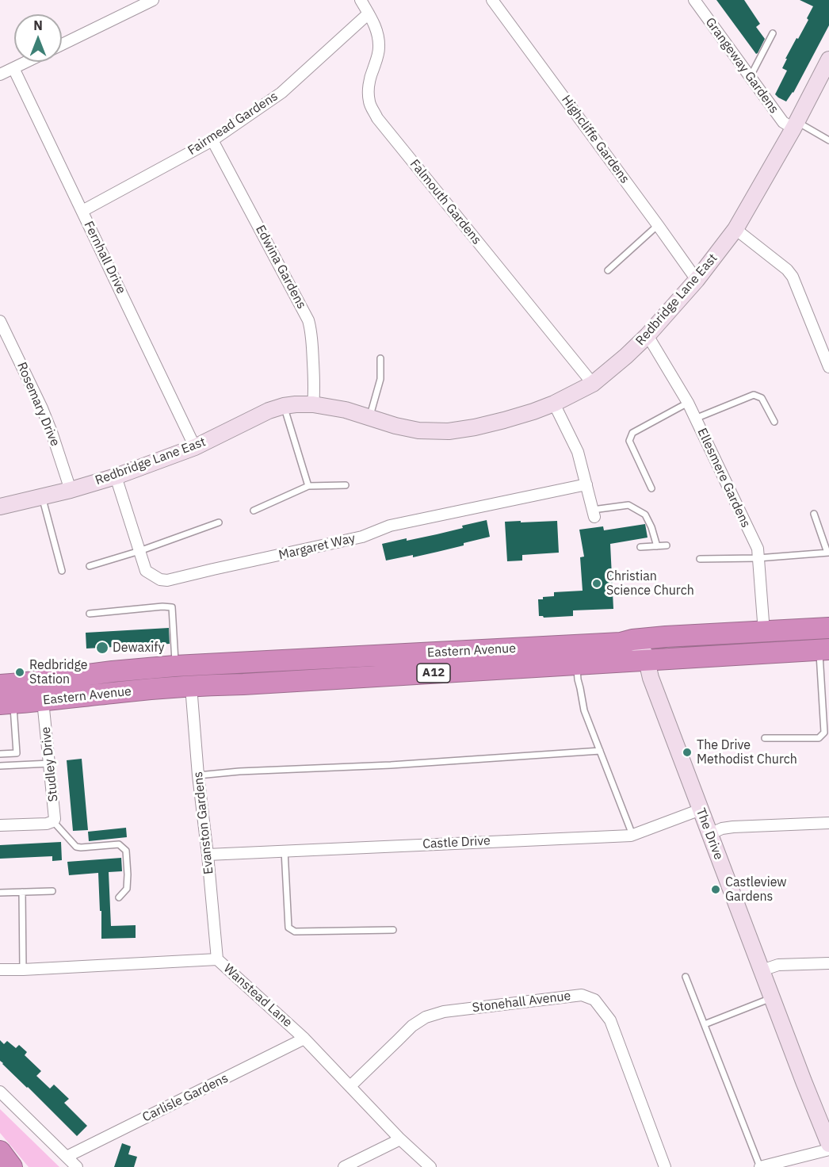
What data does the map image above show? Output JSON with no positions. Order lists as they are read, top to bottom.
{
  "streets": {
    "highway": ["Eastern Avenue", "A12"],
    "street": [
      "Grangeway Gardens",
      "Fairmead Gardens",
      "Highcliffe Gardens",
      "Falmouth Gardens",
      "Fernhall Drive",
      "Edwina Gardens",
      "Redbridge Lane East",
      "Rosemary Drive",
      "Ellesmere Gardens",
      "Margaret Way",
      "Studley Drive",
      "Evanston Gardens",
      "The Drive",
      "Castle Drive",
      "Wanstead Lane",
      "Stonehall Avenue",
      "Carlisle Gardens"
    ]
  },
  "crossings": [
    ["Grangeway Gardens", "Redbridge Lane East"],
    ["Fairmead Gardens", "Falmouth Gardens"],
    ["Fairmead Gardens", "Fernhall Drive"],
    ["Fairmead Gardens", "Edwina Gardens"],
    ["Highcliffe Gardens", "Redbridge Lane East"],
    ["Falmouth Gardens", "Redbridge Lane East"],
    ["Fernhall Drive", "Redbridge Lane East"],
    ["Edwina Gardens", "Redbridge Lane East"],
    ["Redbridge Lane East", "Rosemary Drive"],
    ["Redbridge Lane East", "Ellesmere Gardens"],
    ["Redbridge Lane East", "Margaret Way"],
    ["Ellesmere Gardens", "Eastern Avenue"],
    ["Eastern Avenue", "Studley Drive"],
    ["Eastern Avenue", "Evanston Gardens"],
    ["Eastern Avenue", "The Drive"],
    ["Evanston Gardens", "Castle Drive"],
    ["Evanston Gardens", "Wanstead Lane"],
    ["The Drive", "Castle Drive"],
    ["Wanstead Lane", "Stonehall Avenue"],
    ["Wanstead Lane", "Carlisle Gardens"]
  ],
  "places": [
    "Christian Science Church",
    "Dewaxify",
    "Redbridge Station",
    "The Drive Methodist Church",
    "Castleview Gardens"
  ],
  "north": "top"
}
